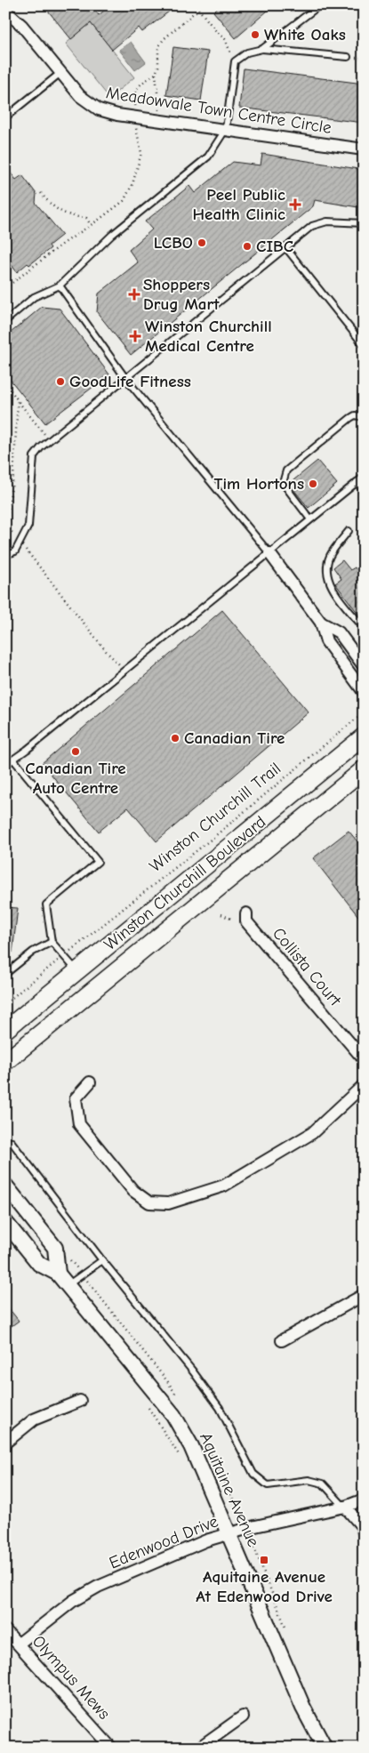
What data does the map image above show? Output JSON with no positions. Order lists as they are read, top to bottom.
{
  "streets": {
    "main road": ["Winston Churchill Boulevard"],
    "street": [
      "Meadowvale Town Centre Circle",
      "Collista Court",
      "Aquitaine Avenue",
      "Edenwood Drive",
      "Olympus Mews"
    ],
    "path": ["Winston Churchill Trail"]
  },
  "crossings": [
    ["Aquitaine Avenue", "Edenwood Drive"],
    ["Edenwood Drive", "Olympus Mews"]
  ],
  "places": {
    "other": [
      "White Oaks",
      "LCBO",
      "CIBC",
      "GoodLife Fitness",
      "Tim Hortons",
      "Canadian Tire",
      "Canadian Tire Auto Centre"
    ],
    "health": ["Peel Public Health Clinic", "Shoppers Drug Mart", "Winston Churchill Medical Centre"],
    "transit": ["Aquitaine Avenue At Edenwood Drive"]
  }
}
